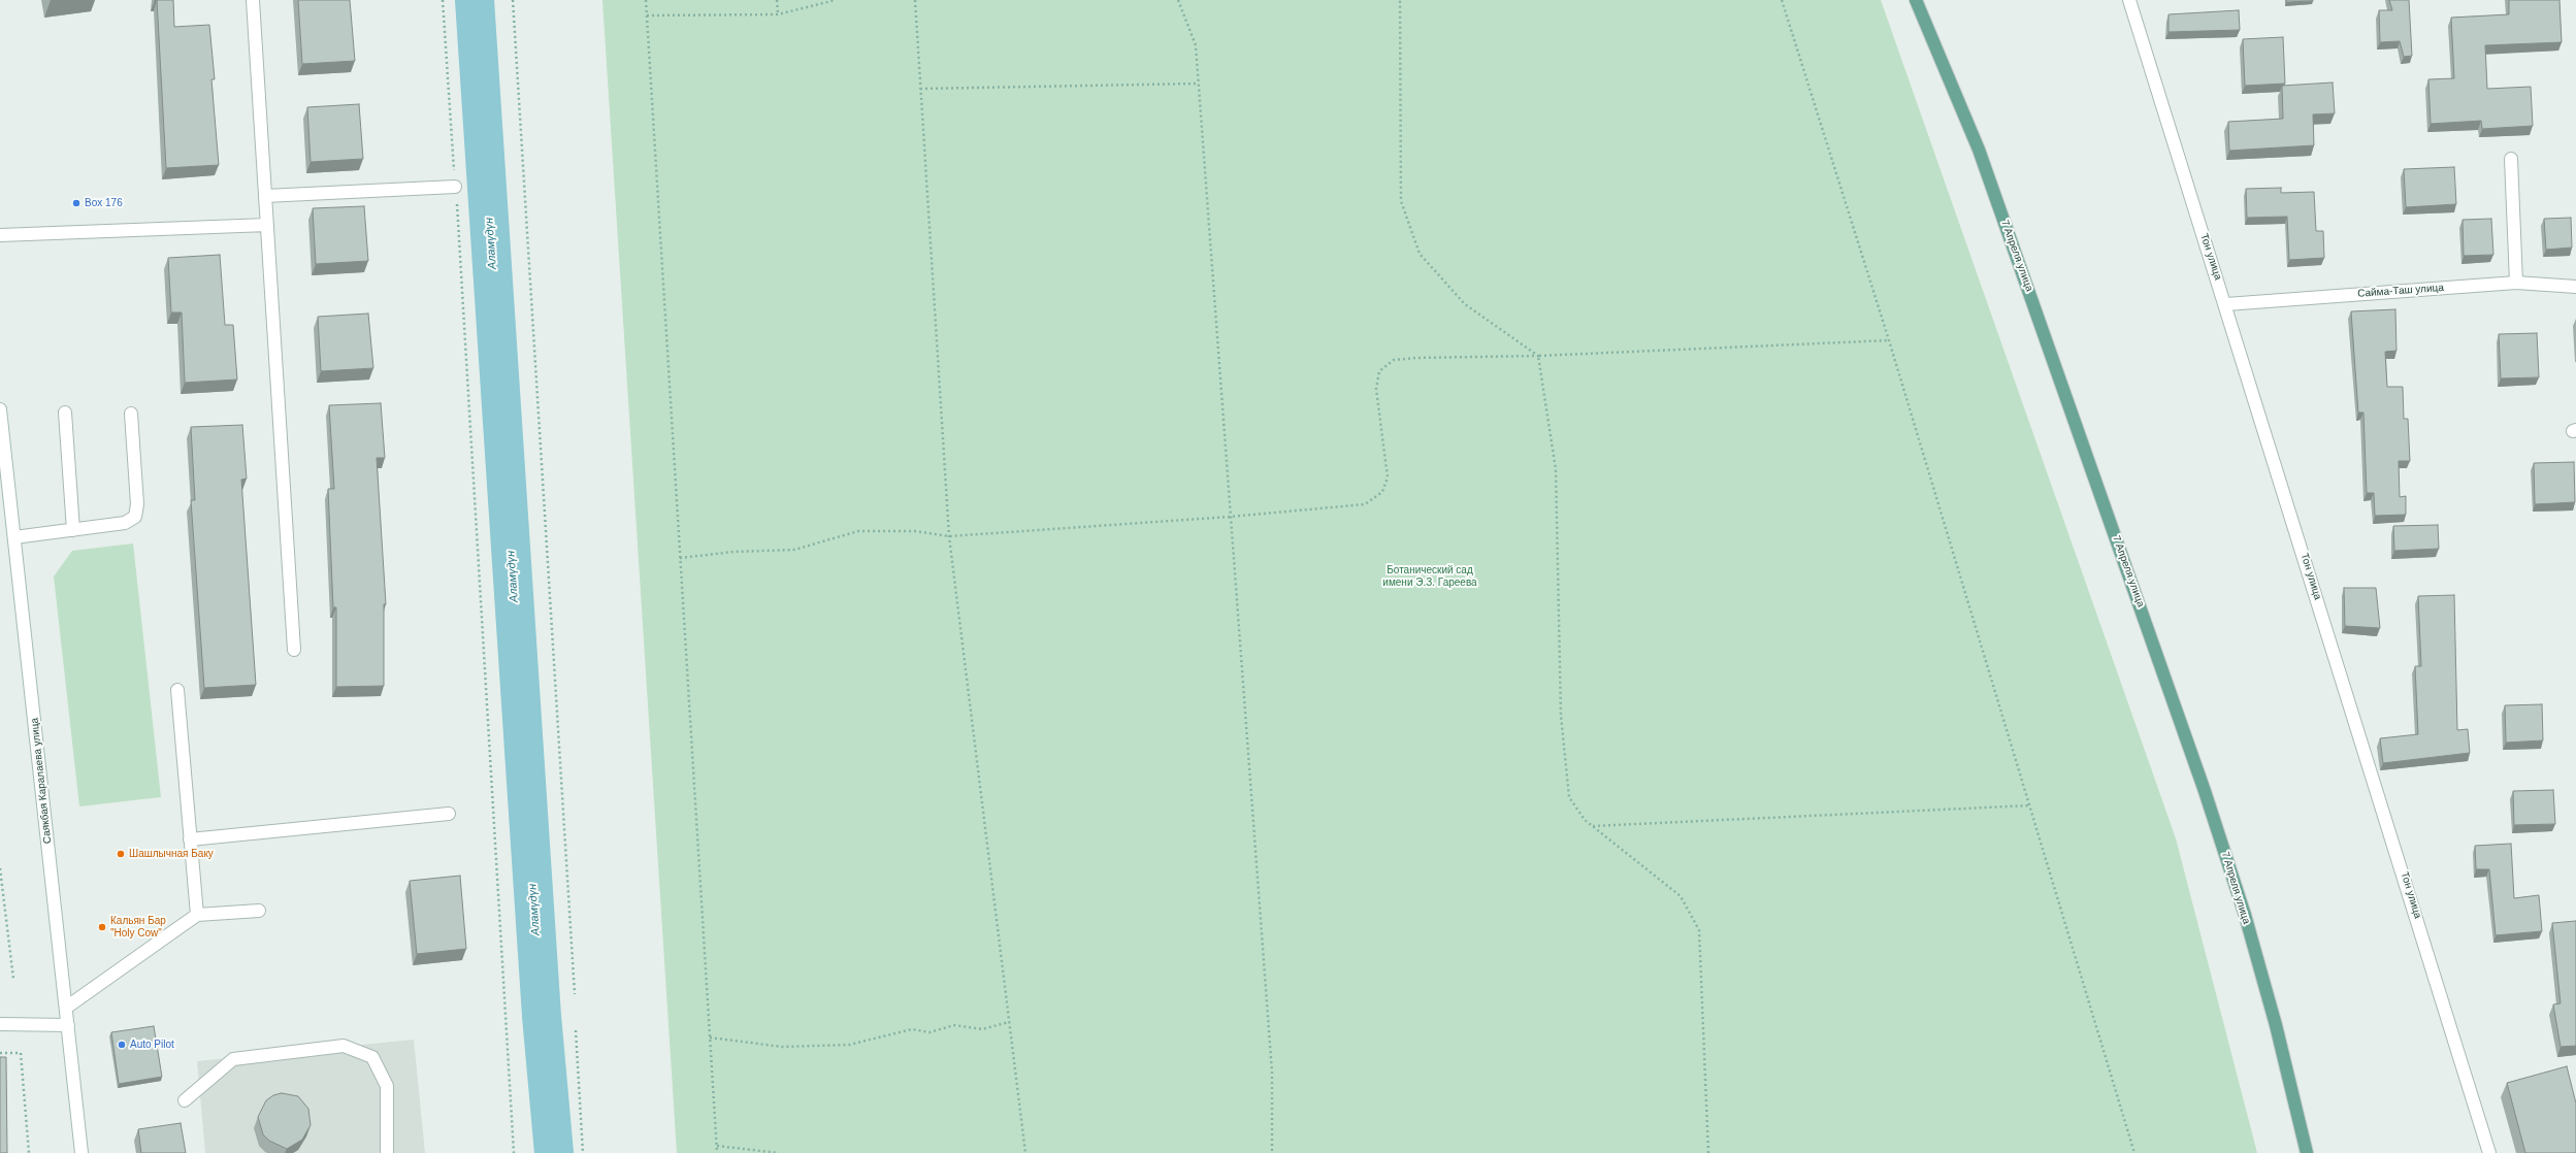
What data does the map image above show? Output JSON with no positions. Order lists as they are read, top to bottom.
{
  "streets": {
    "main road": ["7 Апреля улица"],
    "street": ["Тон улица", "Сайма-Таш улица", "Саякбая Каралаева улица"]
  },
  "crossings": [
    ["Тон улица", "Сайма-Таш улица"]
  ],
  "water": ["Аламүдүн"],
  "parks": ["Ботанический сад имени Э.З. Гареева"],
  "places": [
    "Box 176",
    "Шашлычная Баку",
    "Кальян Бар \"Holy Cow\"",
    "Auto Pilot"
  ]
}
